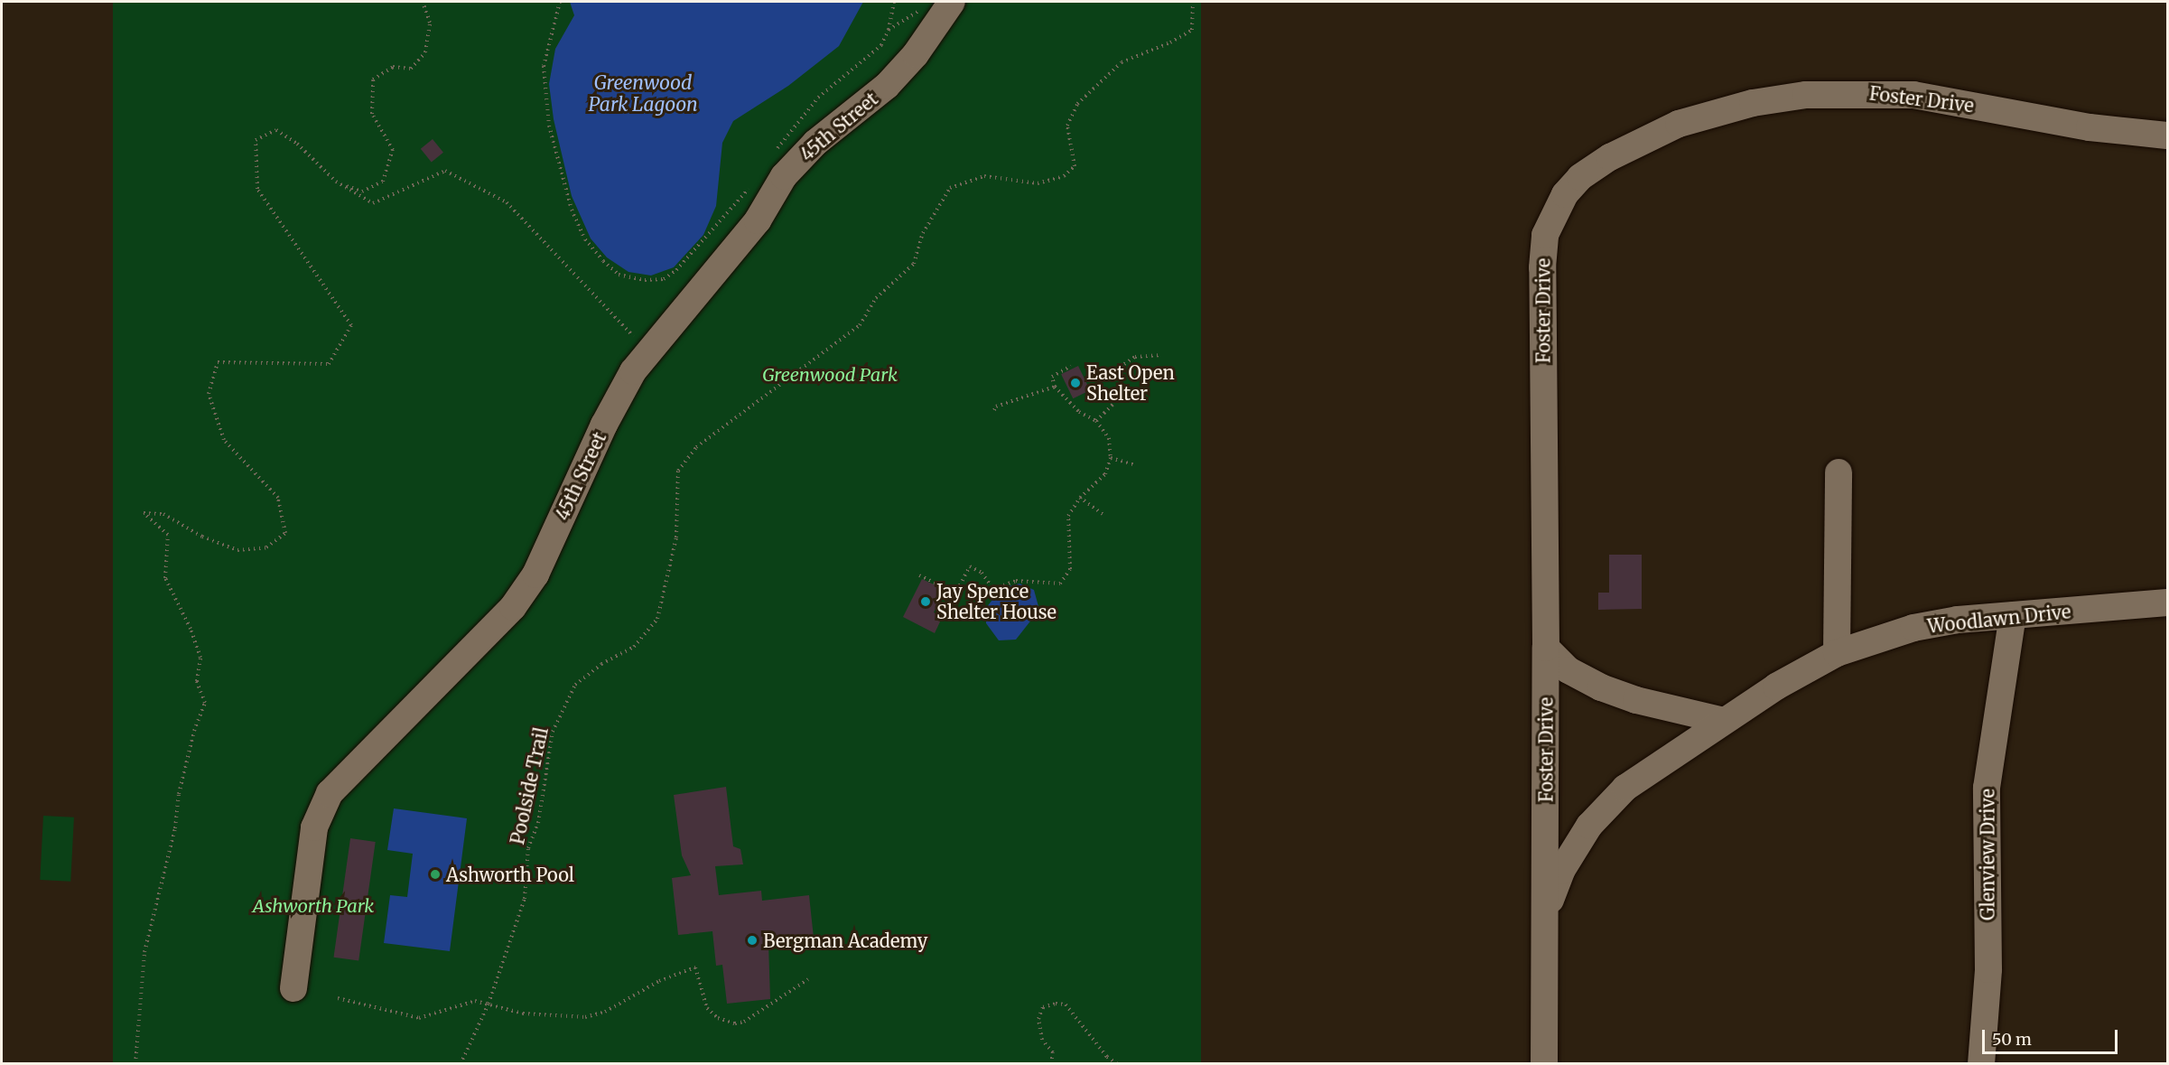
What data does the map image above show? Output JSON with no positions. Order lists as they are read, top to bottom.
{
  "streets": {
    "street": [
      "Foster Drive",
      "45th Street",
      "Woodlawn Drive",
      "Glenview Drive"
    ],
    "path": ["Poolside Trail"]
  },
  "crossings": [
    ["Foster Drive", "Woodlawn Drive"],
    ["Woodlawn Drive", "Glenview Drive"]
  ],
  "water": ["Greenwood Park Lagoon"],
  "parks": ["Greenwood Park", "Ashworth Park"],
  "places": [
    "East Open Shelter",
    "Jay Spence Shelter House",
    "Ashworth Pool",
    "Bergman Academy"
  ],
  "scale_bar": "50 m"
}
